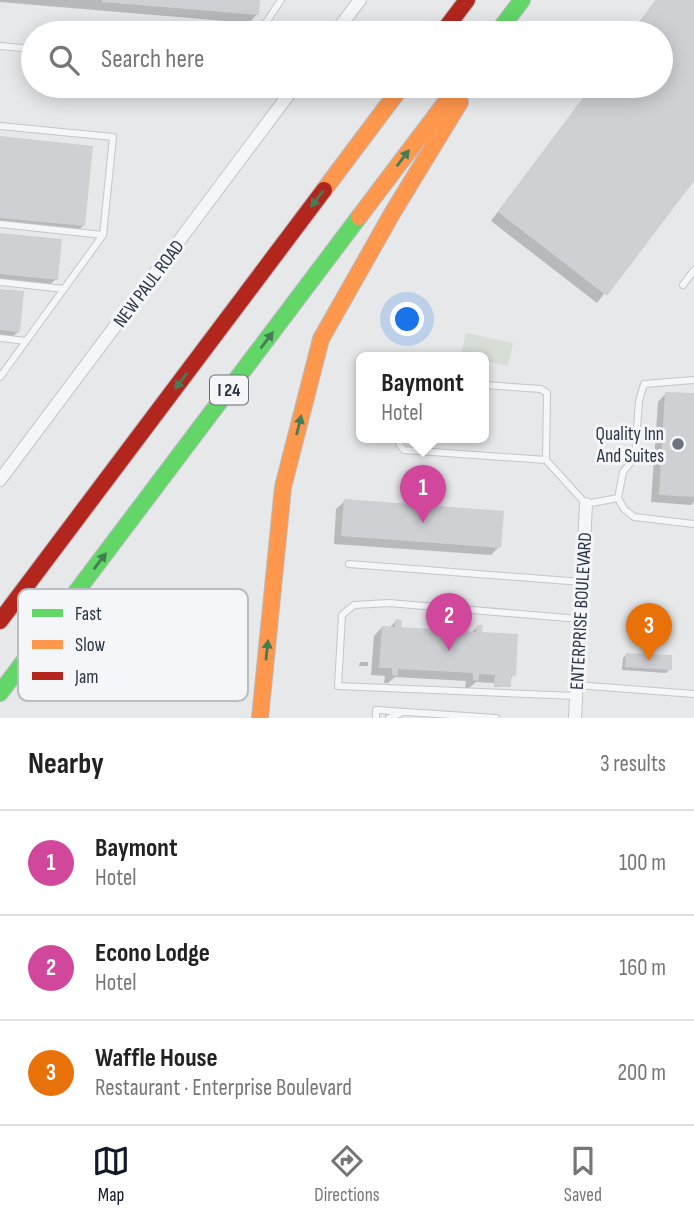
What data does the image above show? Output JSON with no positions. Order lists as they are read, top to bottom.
{
  "streets": {
    "highway": ["I 24"],
    "street": ["NEW PAUL ROAD", "ENTERPRISE BOULEVARD"]
  },
  "places": ["Quality Inn And Suites"],
  "legend": ["Fast", "Slow", "Jam"],
  "page": {
    "search": "Search here",
    "popup": ["Baymont", "Hotel"],
    "pins": ["1", "2", "3"],
    "heading": ["Nearby", "3 results"],
    "list": [
      {
        "mark": "1",
        "name": "Baymont",
        "note": "Hotel",
        "value": "100 m"
      },
      {
        "mark": "2",
        "name": "Econo Lodge",
        "note": "Hotel",
        "value": "160 m"
      },
      {
        "mark": "3",
        "name": "Waffle House",
        "note": "Restaurant · Enterprise Boulevard",
        "value": "200 m"
      }
    ],
    "nav": ["Map", "Directions", "Saved"]
  }
}
